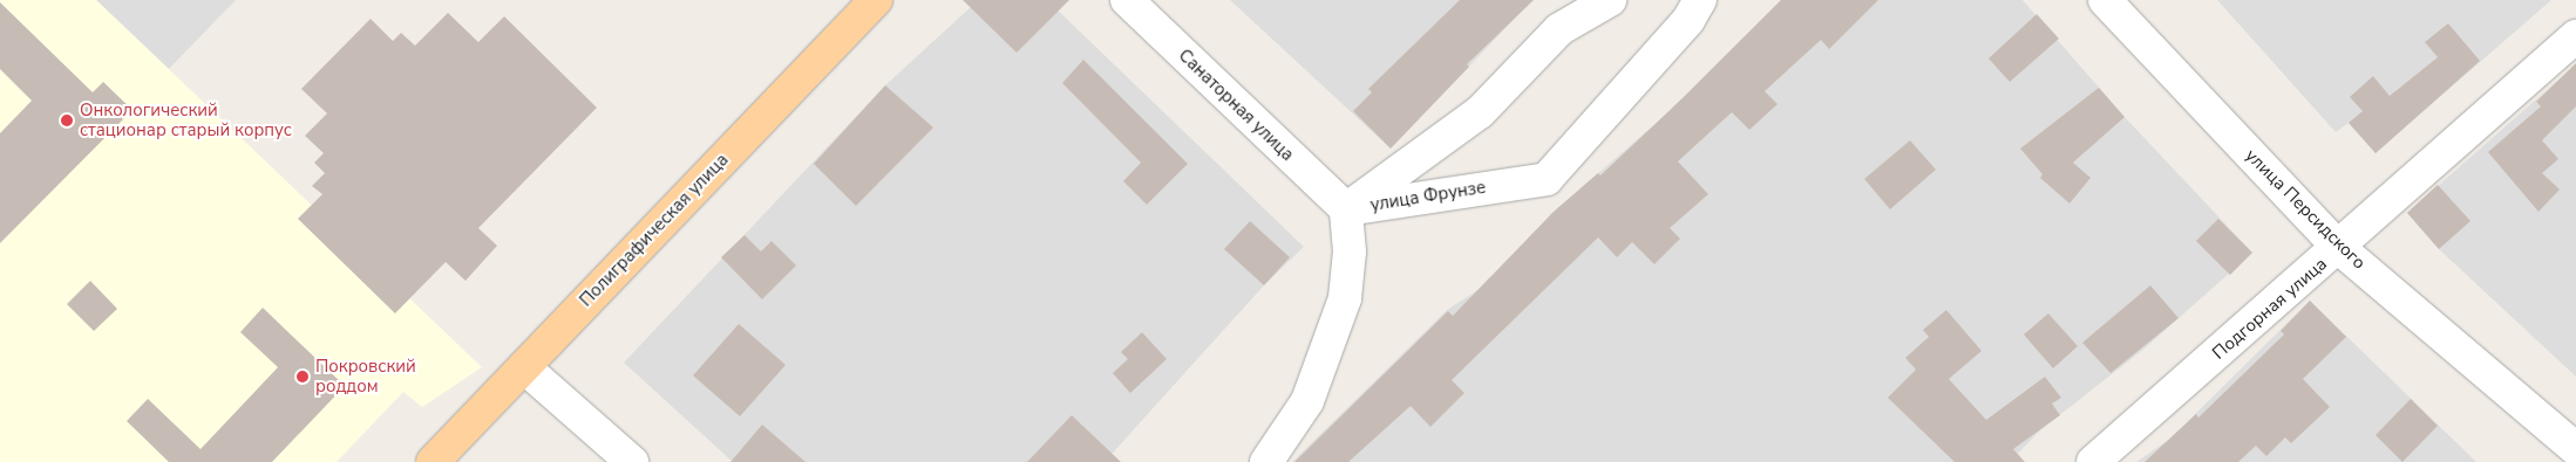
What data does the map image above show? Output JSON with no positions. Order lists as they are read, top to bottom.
{
  "streets": {
    "main road": ["Полиграфическая улица"],
    "street": [
      "Санаторная улица",
      "улица Фрунзе",
      "улица Персидского",
      "Подгорная улица"
    ]
  },
  "crossings": [
    ["Санаторная улица", "улица Фрунзе"],
    ["улица Персидского", "Подгорная улица"]
  ],
  "places": ["Онкологический стационар старый корпус", "Покровский роддом"]
}
